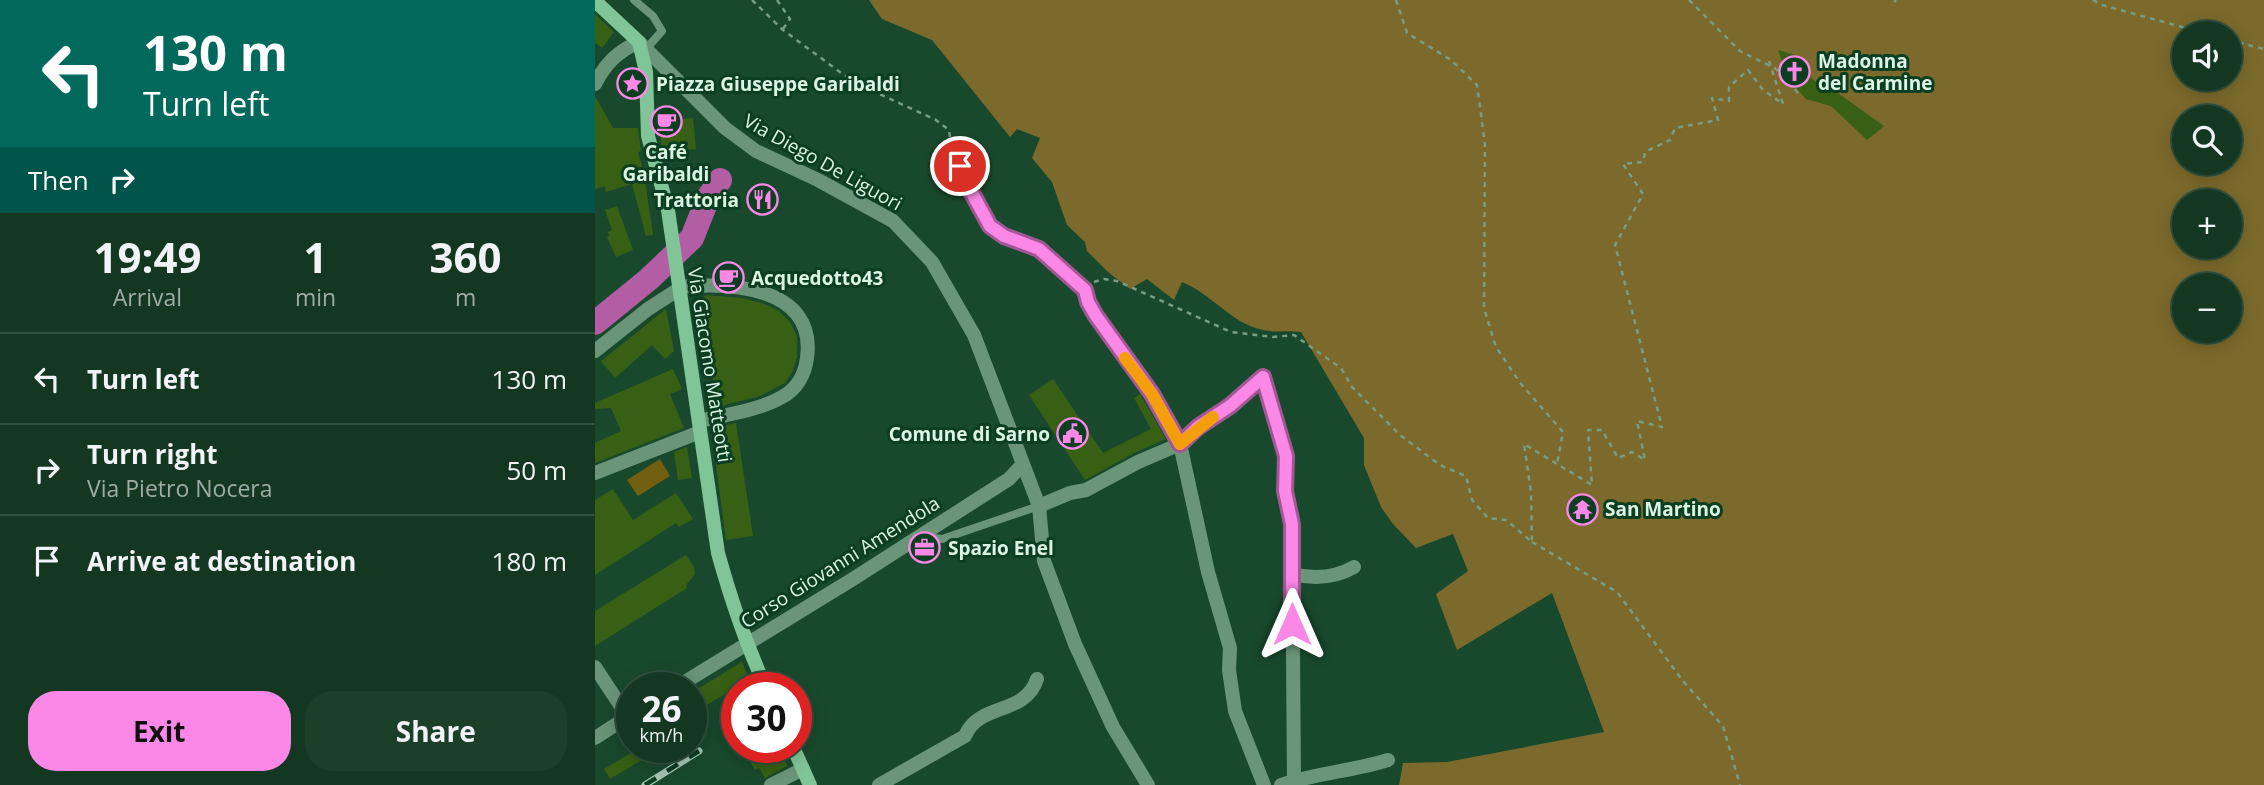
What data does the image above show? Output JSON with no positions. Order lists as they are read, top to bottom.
{
  "streets": {
    "street": ["Via Diego De Liguori", "Via Giacomo Matteotti", "Corso Giovanni Amendola"]
  },
  "crossings": [
    ["Via Diego De Liguori", "Via Giacomo Matteotti"],
    ["Via Diego De Liguori", "Corso Giovanni Amendola"],
    ["Via Giacomo Matteotti", "Corso Giovanni Amendola"]
  ],
  "places": {
    "church": ["Madonna del Carmine"],
    "place": ["Piazza Giuseppe Garibaldi"],
    "cafe": ["Café Garibaldi", "Acquedotto43"],
    "restaurant": ["Trattoria"],
    "public building": ["Comune di Sarno"],
    "temple": ["San Martino"],
    "office": ["Spazio Enel"]
  },
  "page": {
    "turn": ["130 m", "Turn left"],
    "map_buttons": ["+", "−"],
    "then": "Then",
    "eta": [
      "19:49",
      "Arrival",
      "1",
      "min",
      "360",
      "m"
    ],
    "list": [
      {
        "name": "Turn left",
        "value": "130 m"
      },
      {
        "name": "Turn right",
        "note": "Via Pietro Nocera",
        "value": "50 m"
      },
      {
        "name": "Arrive at destination",
        "value": "180 m"
      }
    ],
    "speed": "26 km/h",
    "limit": "30",
    "buttons": ["Exit", "Share"]
  }
}
